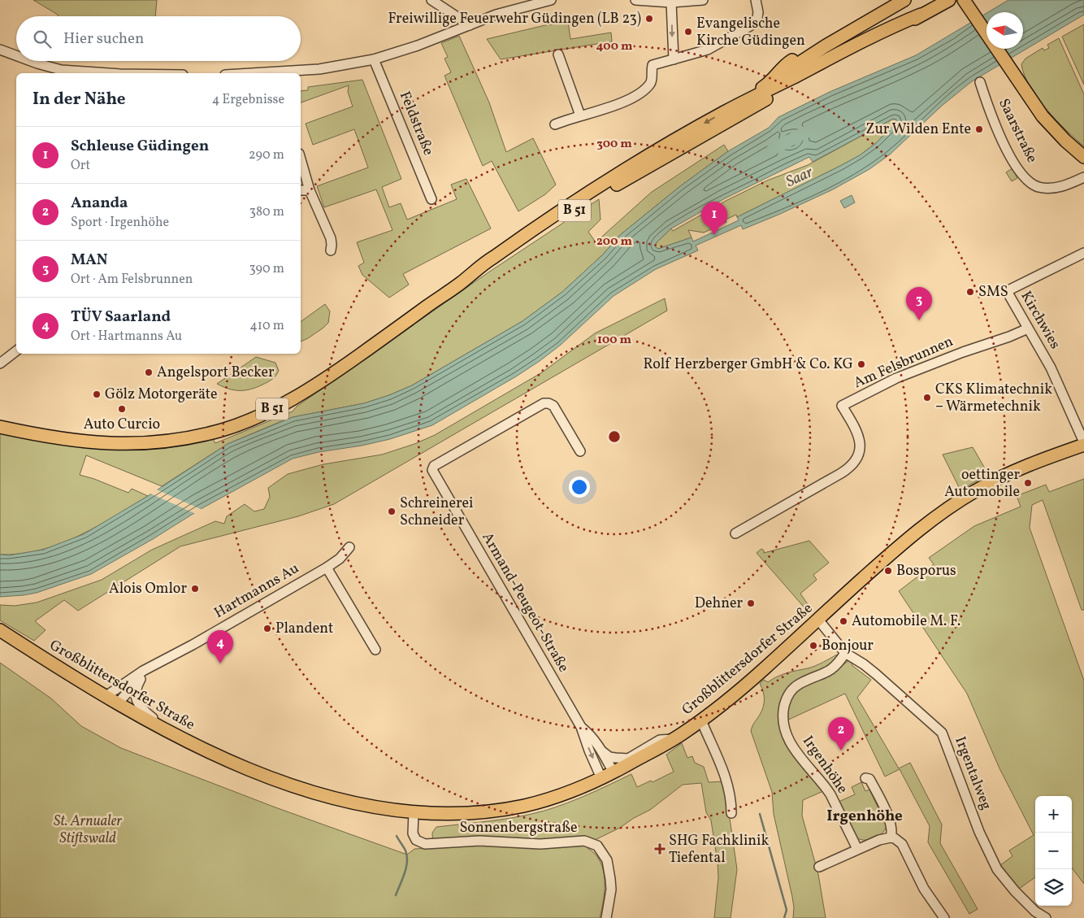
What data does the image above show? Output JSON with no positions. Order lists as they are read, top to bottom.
{
  "streets": {
    "main road": ["B 51", "Großblittersdorfer Straße"],
    "street": [
      "Feldstraße",
      "Saarstraße",
      "Kirchwies",
      "Am Felsbrunnen",
      "Hartmanns Au",
      "Armand-Peugeot-Straße",
      "Irgenhöhe",
      "Irgentalweg",
      "Sonnenbergstraße"
    ]
  },
  "crossings": [
    ["Kirchwies", "Am Felsbrunnen"],
    ["Kirchwies", "Großblittersdorfer Straße"],
    ["Hartmanns Au", "Großblittersdorfer Straße"],
    ["Armand-Peugeot-Straße", "Großblittersdorfer Straße"],
    ["Großblittersdorfer Straße", "Irgentalweg"],
    ["Großblittersdorfer Straße", "Sonnenbergstraße"],
    ["Irgenhöhe", "Irgentalweg"]
  ],
  "districts": ["Irgenhöhe"],
  "water": ["Saar"],
  "parks": ["St. Arnualer Stiftswald"],
  "places": {
    "other": [
      "Freiwillige Feuerwehr Güdingen (LB 23)",
      "Evangelische Kirche Güdingen",
      "Zur Wilden Ente",
      "SMS",
      "Rolf Herzberger GmbH & Co. KG",
      "Angelsport Becker",
      "Gölz Motorgeräte",
      "CKS Klimatechnik – Wärmetechnik",
      "Auto Curcio",
      "oettinger Automobile",
      "Schreinerei Schneider",
      "Bosporus",
      "Alois Omlor",
      "Dehner",
      "Automobile M. F.",
      "Plandent",
      "Bonjour"
    ],
    "health": ["SHG Fachklinik Tiefental"]
  },
  "north": "left",
  "page": {
    "search": "Hier suchen",
    "heading": ["In der Nähe", "4 Ergebnisse"],
    "list": [
      {
        "mark": "1",
        "name": "Schleuse Güdingen",
        "note": "Ort",
        "value": "290 m"
      },
      {
        "mark": "2",
        "name": "Ananda",
        "note": "Sport · Irgenhöhe",
        "value": "380 m"
      },
      {
        "mark": "3",
        "name": "MAN",
        "note": "Ort · Am Felsbrunnen",
        "value": "390 m"
      },
      {
        "mark": "4",
        "name": "TÜV Saarland",
        "note": "Ort · Hartmanns Au",
        "value": "410 m"
      }
    ],
    "pins": [
      "1",
      "3",
      "4",
      "2"
    ],
    "map_buttons": ["+", "−"]
  },
  "rings": [
    "400 m",
    "300 m",
    "200 m",
    "100 m"
  ]
}
